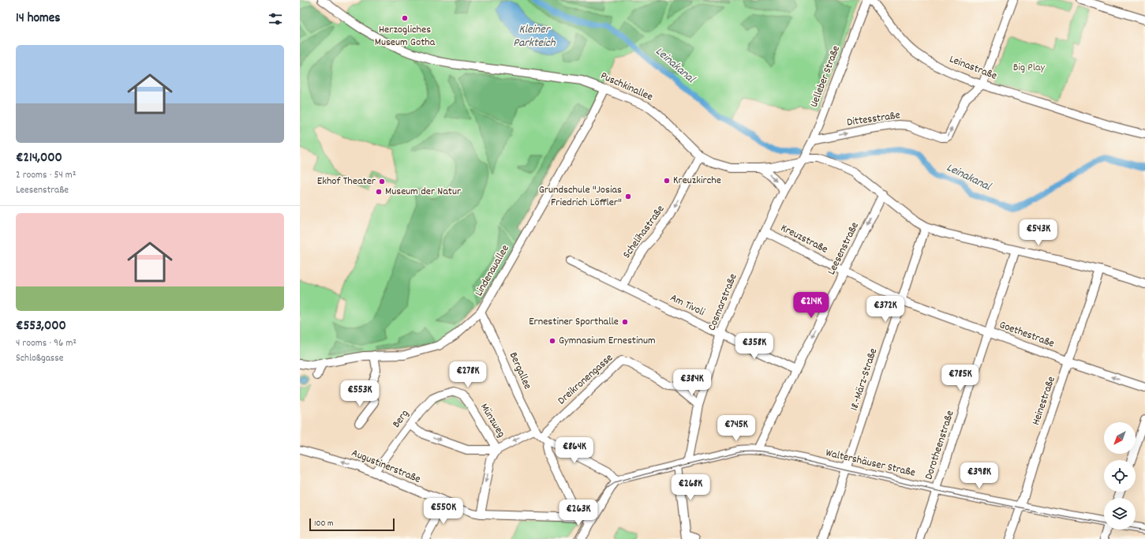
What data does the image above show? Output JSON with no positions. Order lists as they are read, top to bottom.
{
  "streets": {
    "street": [
      "Leinastraße",
      "Uelleber Straße",
      "Puschkinallee",
      "Dittesstraße",
      "Schelihastraße",
      "Kreuzstraße",
      "Leesenstraße",
      "Lindenauallee",
      "Cosmarstraße",
      "Am Tivoli",
      "Goethestraße",
      "Bergallee",
      "Dreikronengasse",
      "18.-März-Straße",
      "Heinestraße",
      "Berg",
      "Münzweg",
      "Dorotheenstraße",
      "Waltershäuser Straße",
      "Augustinerstraße"
    ]
  },
  "crossings": [
    ["Leinastraße", "Dittesstraße"],
    ["Uelleber Straße", "Puschkinallee"],
    ["Uelleber Straße", "Dittesstraße"],
    ["Uelleber Straße", "Cosmarstraße"],
    ["Puschkinallee", "Schelihastraße"],
    ["Puschkinallee", "Leesenstraße"],
    ["Puschkinallee", "Lindenauallee"],
    ["Puschkinallee", "Cosmarstraße"],
    ["Puschkinallee", "18.-März-Straße"],
    ["Puschkinallee", "Heinestraße"],
    ["Puschkinallee", "Dorotheenstraße"],
    ["Schelihastraße", "Am Tivoli"],
    ["Kreuzstraße", "Leesenstraße"],
    ["Kreuzstraße", "Cosmarstraße"],
    ["Kreuzstraße", "Goethestraße"],
    ["Kreuzstraße", "18.-März-Straße"],
    ["Leesenstraße", "Am Tivoli"],
    ["Leesenstraße", "Waltershäuser Straße"],
    ["Lindenauallee", "Bergallee"],
    ["Cosmarstraße", "Am Tivoli"],
    ["Cosmarstraße", "Dreikronengasse"],
    ["Cosmarstraße", "Waltershäuser Straße"],
    ["Goethestraße", "18.-März-Straße"],
    ["Goethestraße", "Heinestraße"],
    ["Goethestraße", "Dorotheenstraße"],
    ["Bergallee", "Dreikronengasse"],
    ["Bergallee", "Waltershäuser Straße"],
    ["18.-März-Straße", "Waltershäuser Straße"],
    ["Heinestraße", "Waltershäuser Straße"],
    ["Berg", "Münzweg"],
    ["Berg", "Augustinerstraße"],
    ["Dorotheenstraße", "Waltershäuser Straße"]
  ],
  "one_way": ["Dittesstraße", "Schelihastraße", "Leesenstraße"],
  "water": ["Kleiner Parkteich", "Leinakanal"],
  "parks": ["Big Play"],
  "places": [
    "Herzogliches Museum Gotha",
    "Kreuzkirche",
    "Ekhof Theater",
    "Museum der Natur",
    "Grundschule \"Josias Friedrich Löffler\"",
    "Ernestiner Sporthalle",
    "Gymnasium Ernestinum"
  ],
  "scale_bar": "100 m",
  "north": "bottom left",
  "page": {
    "heading": "14 homes",
    "list": [
      {
        "name": "€214,000",
        "note": "2 rooms · 54 m² · Leesenstraße"
      },
      {
        "name": "€553,000",
        "note": "4 rooms · 96 m² · Schloßgasse"
      }
    ],
    "price": [
      "€543K",
      "€214K",
      "€372K",
      "€358K",
      "€278K",
      "€785K",
      "€384K",
      "€553K",
      "€745K",
      "€864K",
      "€398K",
      "€268K",
      "€550K",
      "€263K"
    ],
    "scale": "100 m"
  }
}
